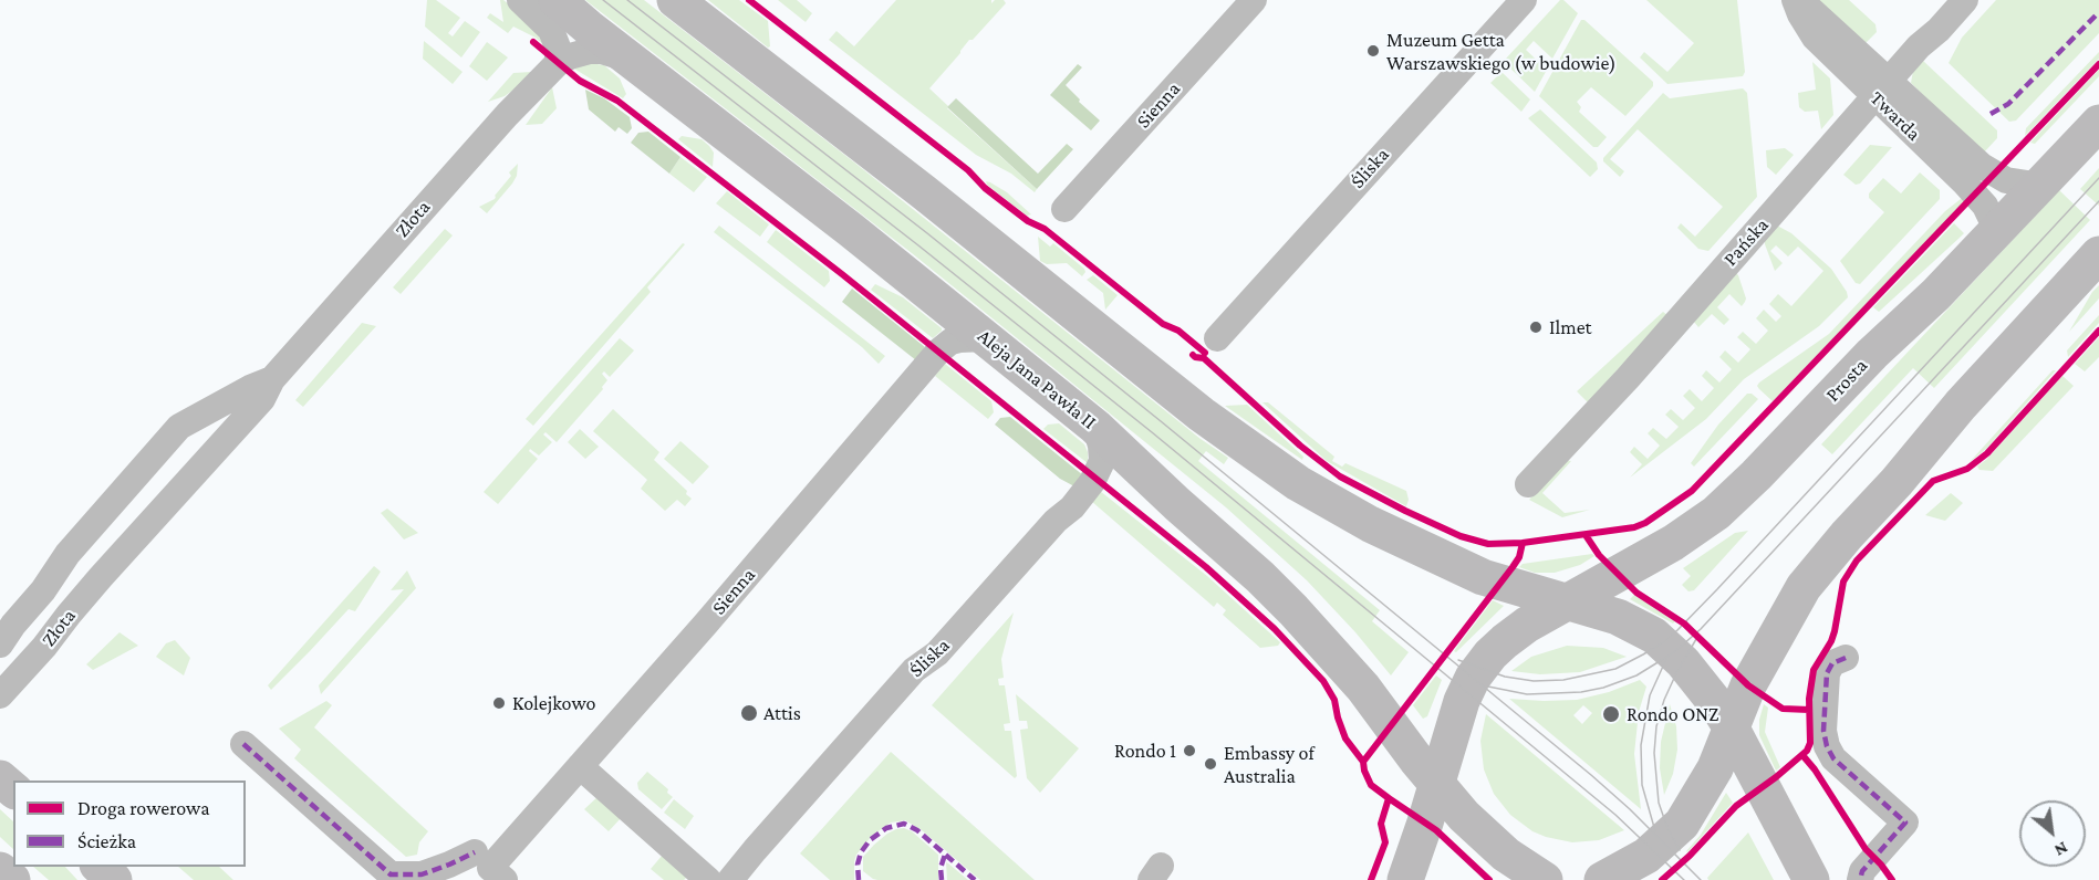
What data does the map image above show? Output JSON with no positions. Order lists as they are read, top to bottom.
{
  "streets": {
    "main road": ["Aleja Jana Pawła II", "Prosta"],
    "street": [
      "Sienna",
      "Twarda",
      "Śliska",
      "Złota",
      "Pańska"
    ]
  },
  "crossings": [
    ["Sienna", "Aleja Jana Pawła II"],
    ["Twarda", "Pańska"],
    ["Twarda", "Prosta"],
    ["Śliska", "Aleja Jana Pawła II"],
    ["Złota", "Aleja Jana Pawła II"]
  ],
  "places": [
    "Muzeum Getta Warszawskiego (w budowie)",
    "Ilmet",
    "Kolejkowo",
    "Attis",
    "Rondo ONZ",
    "Rondo 1",
    "Embassy of Australia"
  ],
  "legend": ["Droga rowerowa", "Ścieżka"],
  "north": "bottom right"
}
